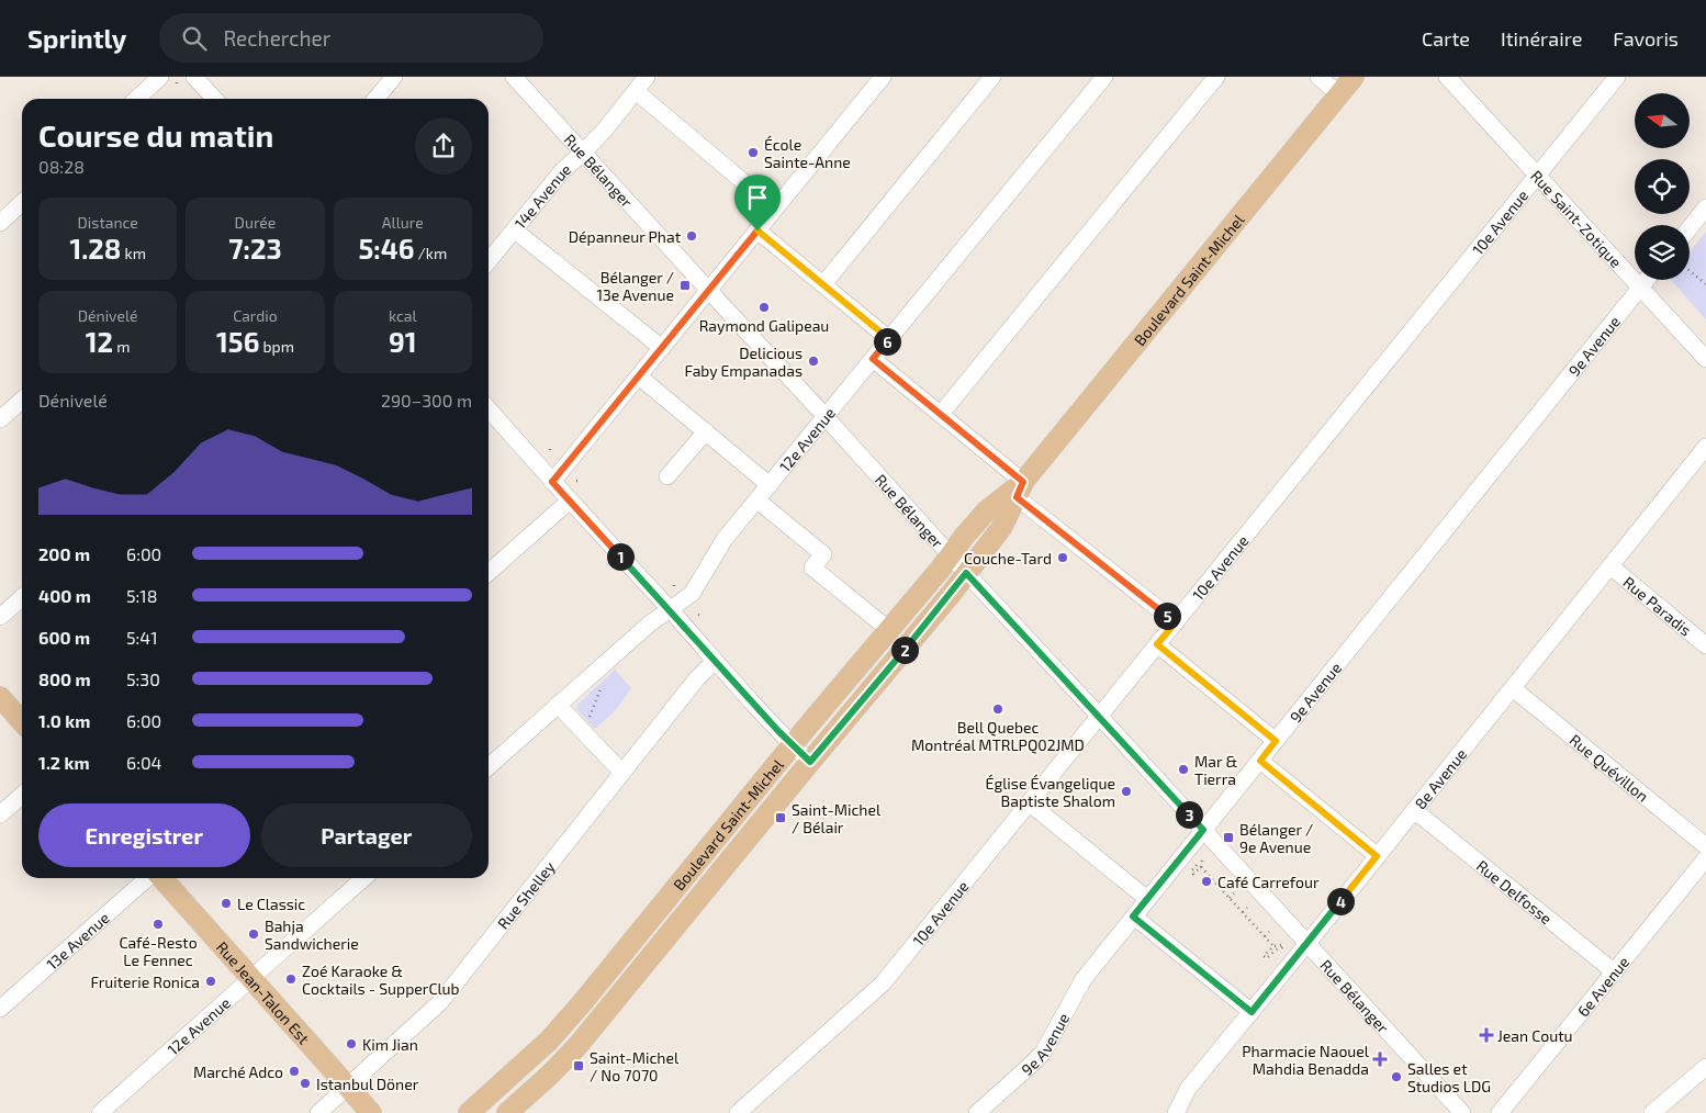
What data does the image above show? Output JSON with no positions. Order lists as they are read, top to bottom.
{
  "streets": {
    "main road": ["Boulevard Saint-Michel", "Rue Jean-Talon Est"],
    "street": [
      "Rue Bélanger",
      "14e Avenue",
      "Rue Saint-Zotique",
      "10e Avenue",
      "9e Avenue",
      "12e Avenue",
      "Rue Paradis",
      "Rue Quévillon",
      "8e Avenue",
      "Rue Delfosse",
      "Rue Shelley",
      "13e Avenue",
      "6e Avenue"
    ]
  },
  "crossings": [
    ["Rue Bélanger", "14e Avenue"],
    ["Rue Bélanger", "10e Avenue"],
    ["Rue Bélanger", "Boulevard Saint-Michel"],
    ["Rue Bélanger", "9e Avenue"],
    ["Rue Bélanger", "12e Avenue"],
    ["Rue Bélanger", "8e Avenue"],
    ["Rue Saint-Zotique", "10e Avenue"],
    ["Rue Saint-Zotique", "9e Avenue"],
    ["12e Avenue", "Rue Jean-Talon Est"],
    ["Rue Paradis", "8e Avenue"],
    ["Rue Quévillon", "8e Avenue"],
    ["8e Avenue", "Rue Delfosse"],
    ["Rue Delfosse", "6e Avenue"],
    ["Rue Shelley", "Rue Jean-Talon Est"]
  ],
  "places": {
    "other": [
      "École Sainte-Anne",
      "Dépanneur Phat",
      "Raymond Galipeau",
      "Delicious Faby Empanadas",
      "Couche-Tard",
      "Bell Quebec Montréal MTRLPQ02JMD",
      "Mar & Tierra",
      "Église Évangelique Baptiste Shalom",
      "Café Carrefour",
      "Le Classic",
      "Café-Resto Le Fennec",
      "Bahja Sandwicherie",
      "Zoé Karaoke & Cocktails - SupperClub",
      "Fruiterie Ronica",
      "Kim Jian",
      "Marché Adco",
      "Salles et Studios LDG",
      "Istanbul Döner"
    ],
    "transit": [
      "Bélanger / 13e Avenue",
      "Saint-Michel / Bélair",
      "Bélanger / 9e Avenue",
      "Saint-Michel / No 7070"
    ],
    "health": ["Jean Coutu", "Pharmacie Naouel Mahdia Benadda"]
  },
  "north": "left",
  "page": {
    "header": "Sprintly",
    "search": "Rechercher",
    "nav": ["Carte", "Itinéraire", "Favoris"],
    "heading": ["Course du matin", "08:28"],
    "stats": [
      ["Distance", "1.28 km"],
      ["Durée", "7:23"],
      ["Allure", "5:46 /km"],
      ["Dénivelé", "12 m"],
      ["Cardio", "156 bpm"],
      ["kcal", "91"]
    ],
    "pins": [
      "6",
      "1",
      "5",
      "2",
      "3",
      "4"
    ],
    "chart": ["Dénivelé", "290–300 m"],
    "list": [
      {
        "name": "200 m",
        "note": "6:00"
      },
      {
        "name": "400 m",
        "note": "5:18"
      },
      {
        "name": "600 m",
        "note": "5:41"
      },
      {
        "name": "800 m",
        "note": "5:30"
      },
      {
        "name": "1.0 km",
        "note": "6:00"
      },
      {
        "name": "1.2 km",
        "note": "6:04"
      }
    ],
    "buttons": ["Enregistrer", "Partager"]
  }
}
